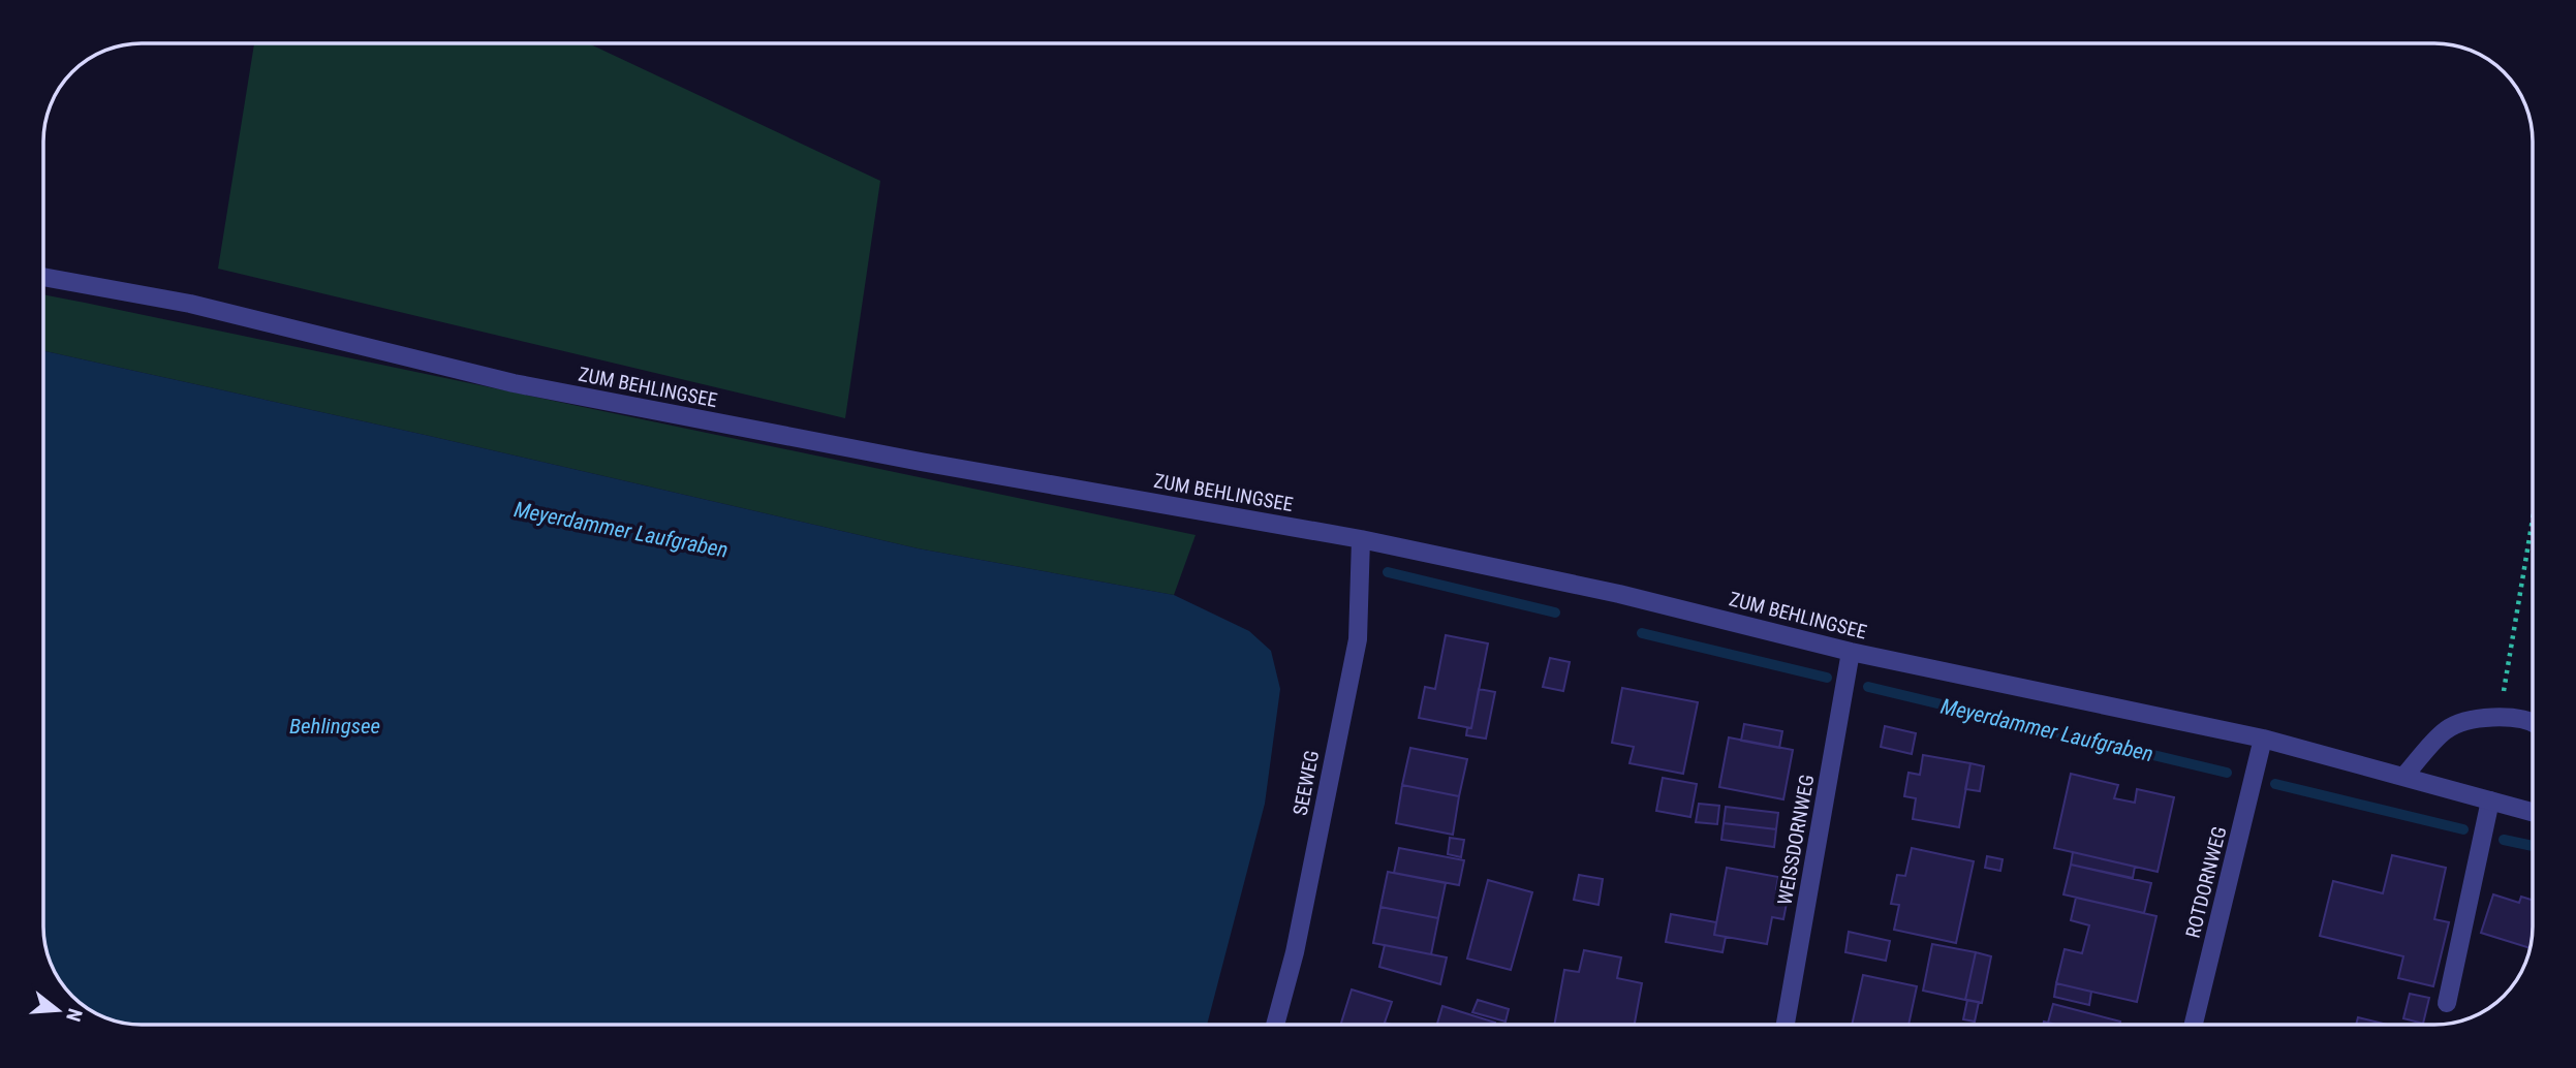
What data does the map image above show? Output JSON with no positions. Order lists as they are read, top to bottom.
{
  "streets": {
    "street": [
      "ZUM BEHLINGSEE",
      "SEEWEG",
      "WEISSDORNWEG",
      "ROTDORNWEG"
    ]
  },
  "crossings": [
    ["ZUM BEHLINGSEE", "SEEWEG"],
    ["ZUM BEHLINGSEE", "WEISSDORNWEG"],
    ["ZUM BEHLINGSEE", "ROTDORNWEG"]
  ],
  "water": ["Meyerdammer Laufgraben", "Behlingsee"],
  "north": "right"
}
